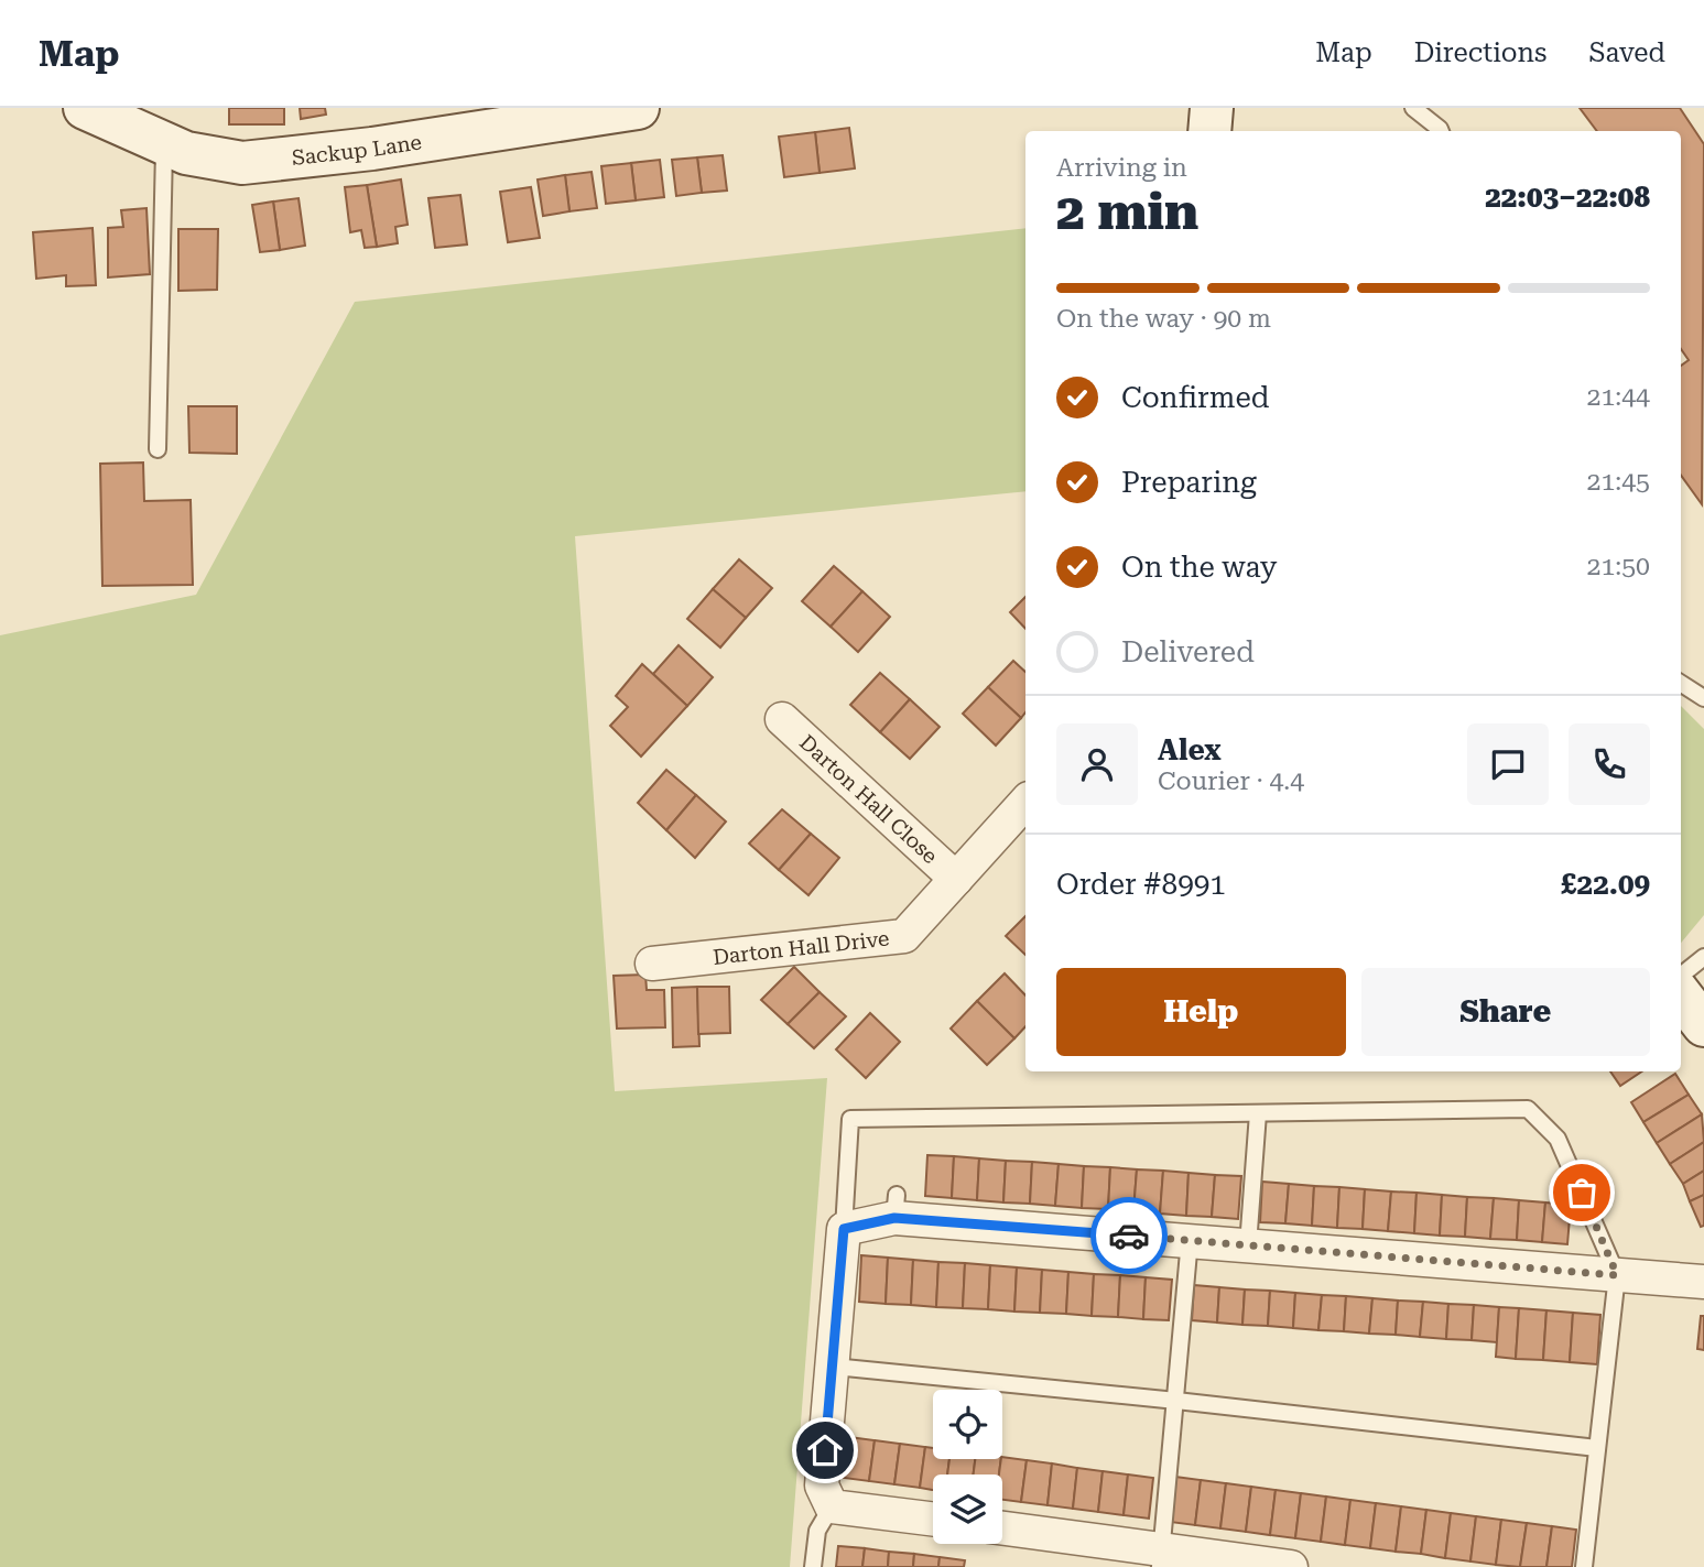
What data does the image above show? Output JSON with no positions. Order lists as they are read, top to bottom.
{
  "streets": {
    "street": ["Sackup Lane", "Darton Hall Close", "Darton Hall Drive"]
  },
  "crossings": [
    ["Darton Hall Close", "Darton Hall Drive"]
  ],
  "page": {
    "header": "Map",
    "nav": ["Map", "Directions", "Saved"],
    "heading": ["2 min", "Arriving in", "22:03–22:08"],
    "panel": [
      "Alex",
      "Courier · 4.4",
      "Order #8991",
      "£22.09"
    ],
    "bar": "On the way · 90 m",
    "list": [
      ["Confirmed", "21:44"],
      ["Preparing", "21:45"],
      ["On the way", "21:50"],
      "Delivered"
    ],
    "buttons": ["Help", "Share"]
  }
}
